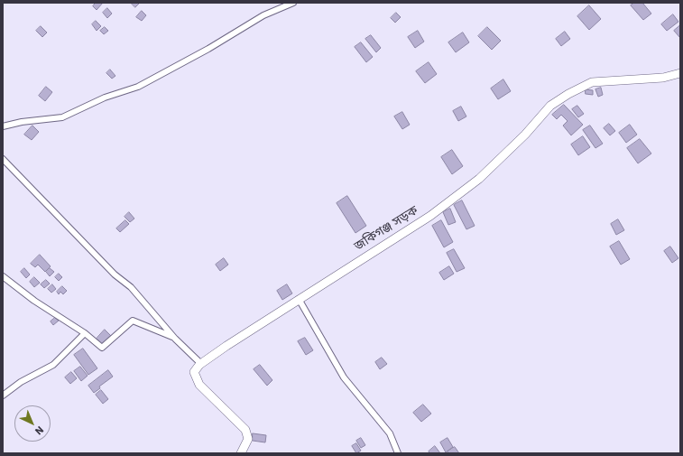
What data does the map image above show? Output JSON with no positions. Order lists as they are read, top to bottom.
{
  "streets": {
    "main road": ["জকিগঞ্জ সড়ক"]
  },
  "north": "bottom right"
}
